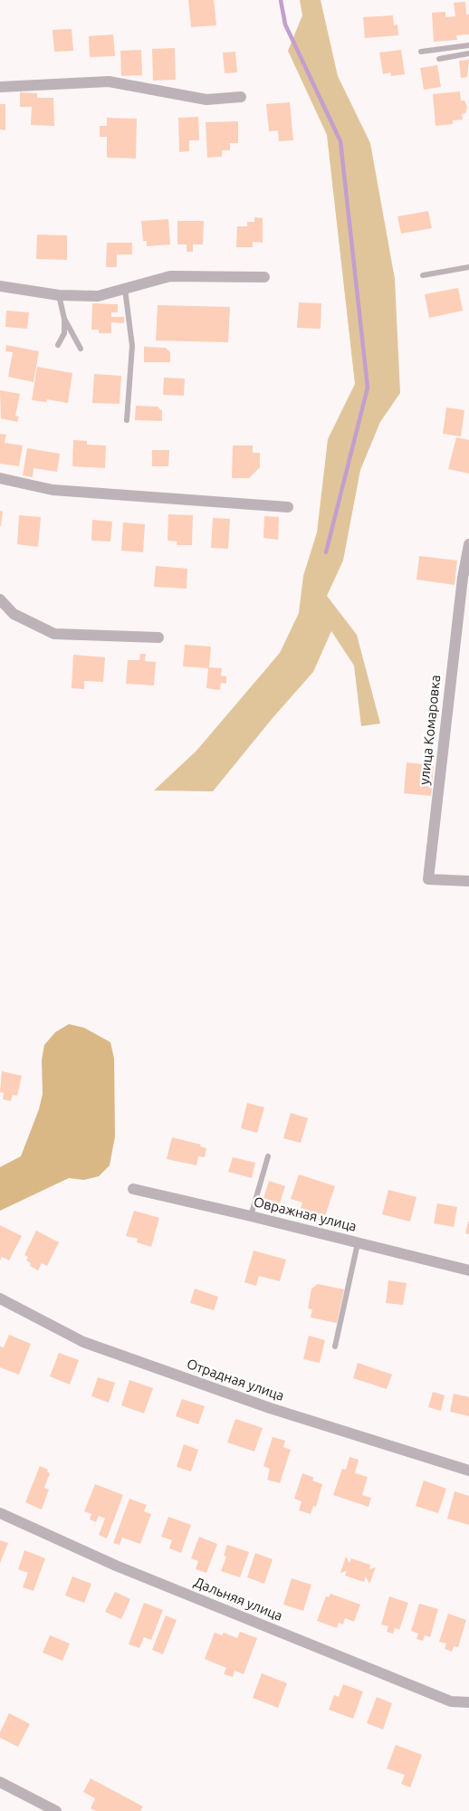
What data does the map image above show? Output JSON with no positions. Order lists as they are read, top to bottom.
{
  "streets": {
    "street": [
      "улица Комаровка",
      "Овражная улица",
      "Отрадная улица",
      "Дальняя улица"
    ]
  }
}
